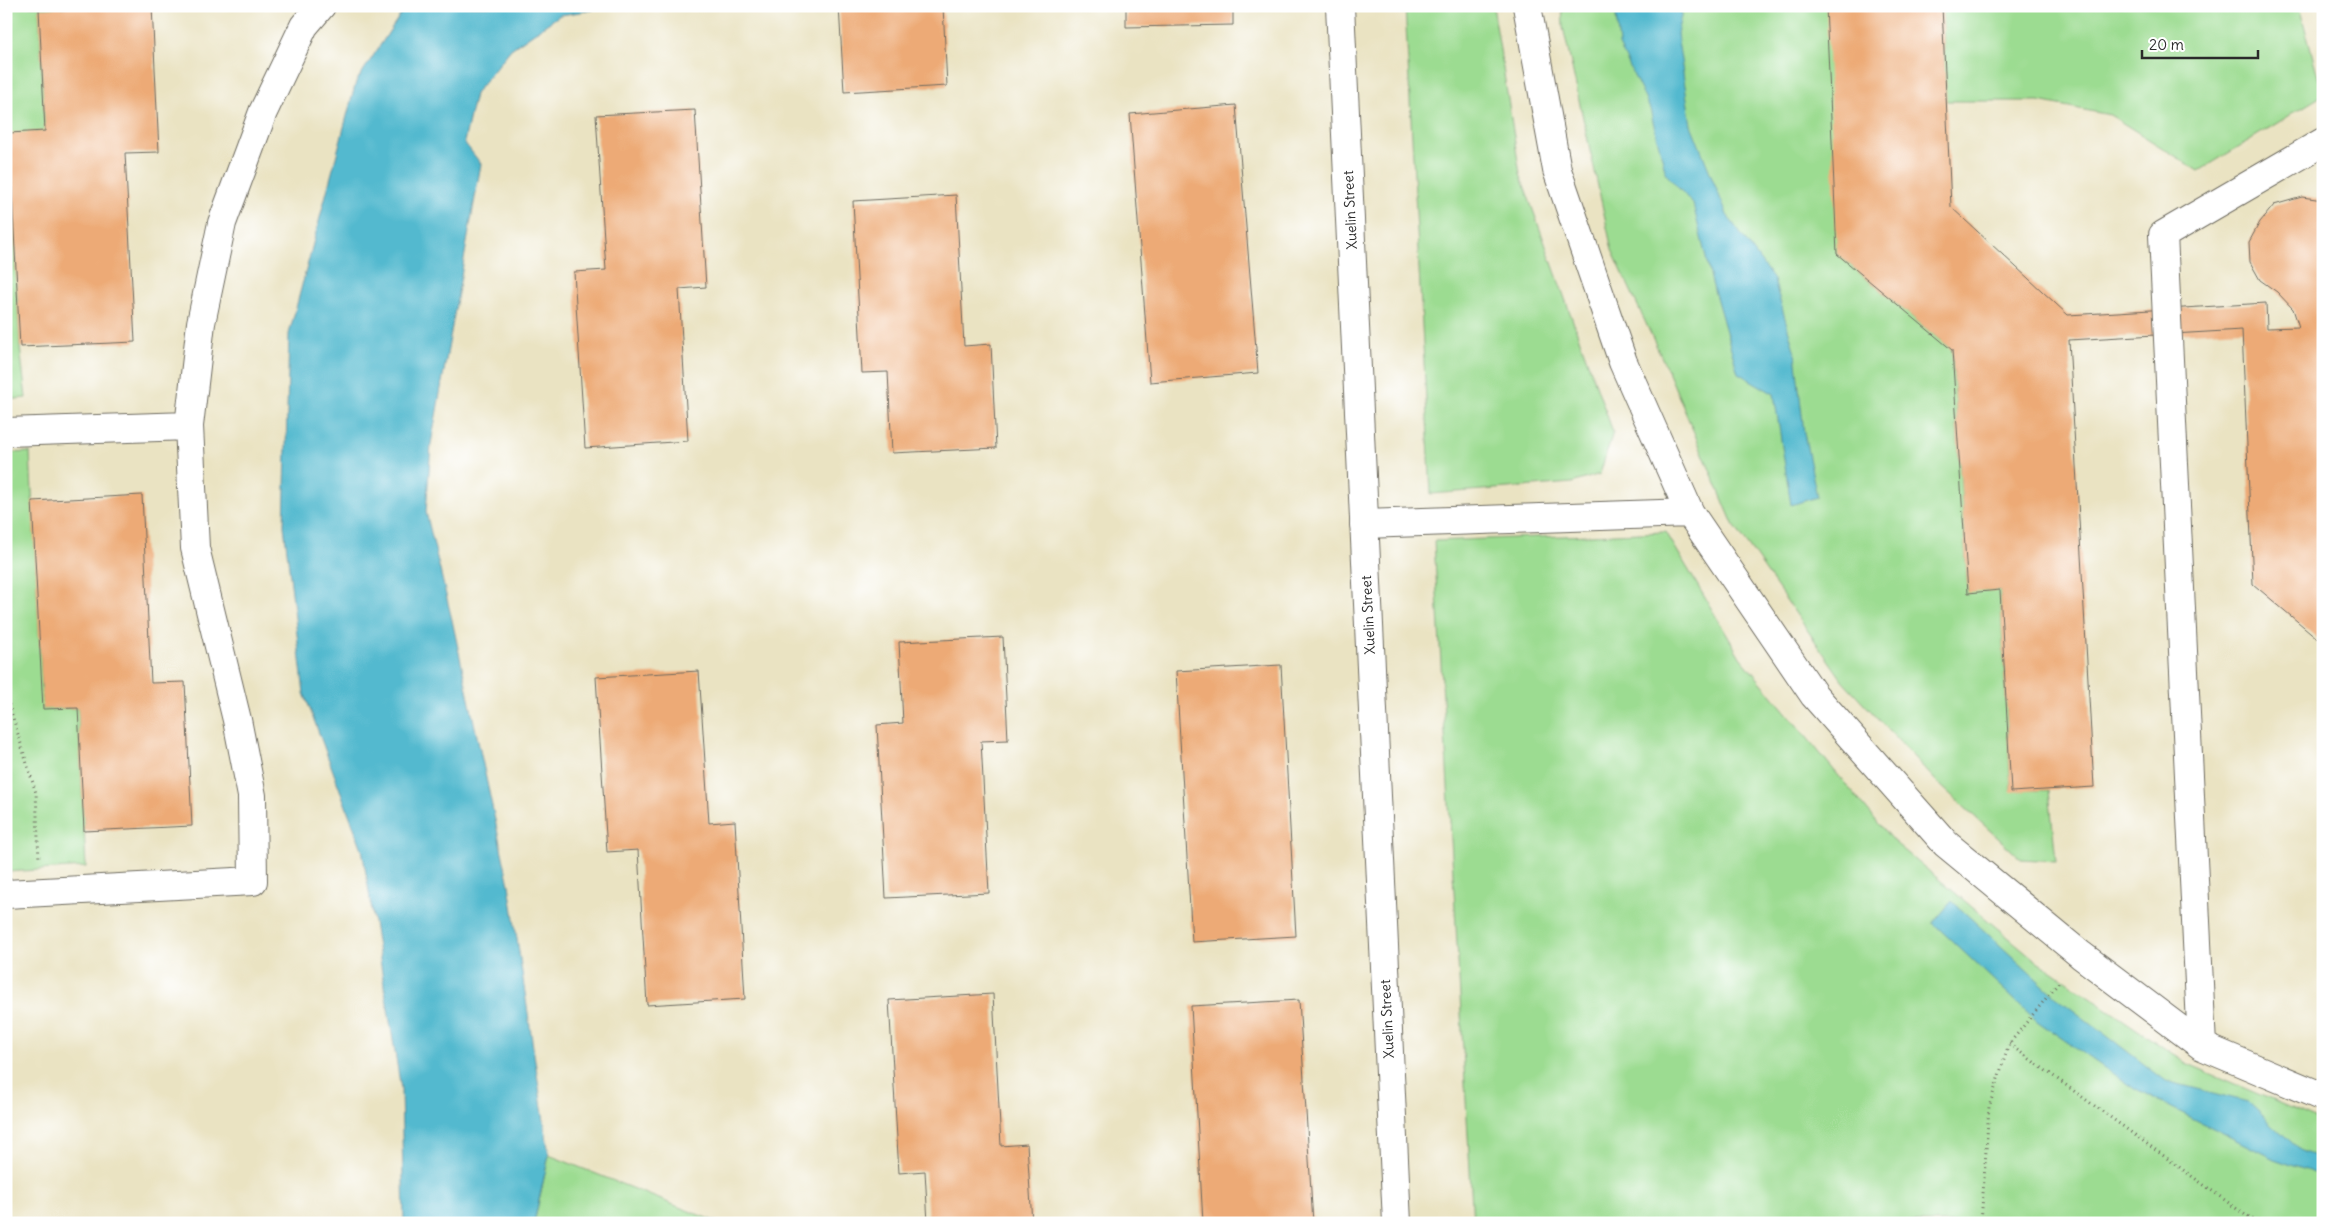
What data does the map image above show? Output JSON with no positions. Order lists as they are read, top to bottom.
{
  "streets": {
    "street": ["Xuelin Street"]
  },
  "scale_bar": "20 m"
}
